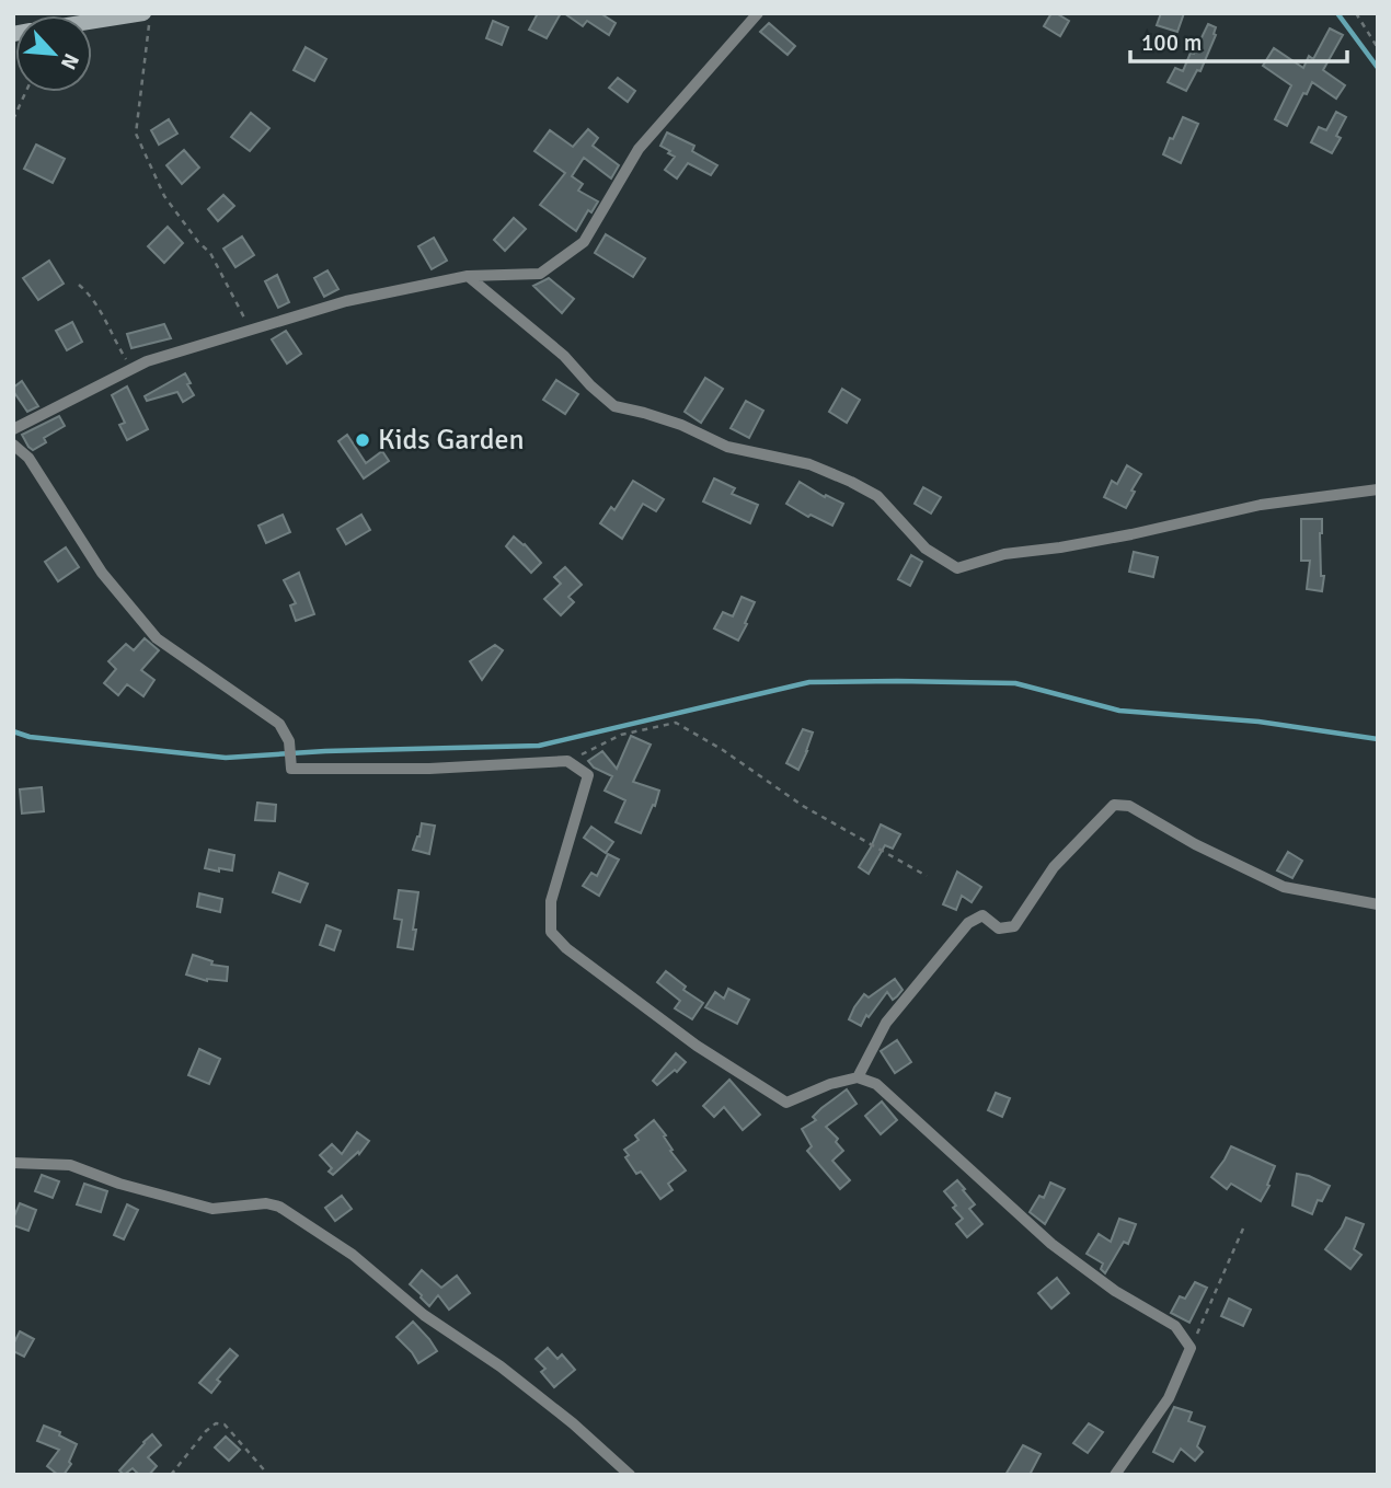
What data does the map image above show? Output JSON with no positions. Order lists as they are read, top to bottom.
{
  "places": ["Kids Garden"],
  "scale_bar": "100 m",
  "north": "bottom right"
}
